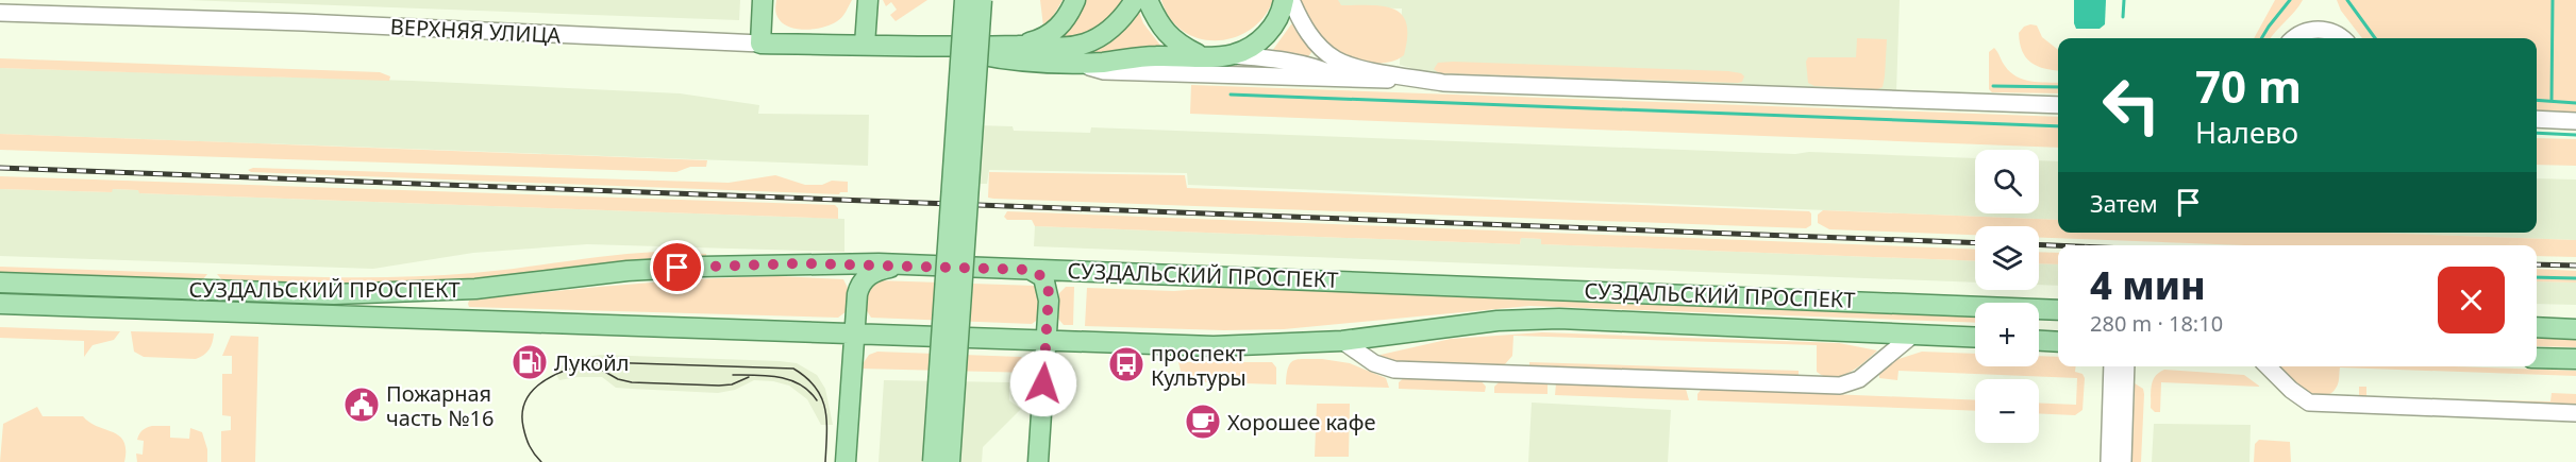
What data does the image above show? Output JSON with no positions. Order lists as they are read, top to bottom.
{
  "streets": {
    "main road": ["ВЕРХНЯЯ УЛИЦА", "СУЗДАЛЬСКИЙ ПРОСПЕКТ"]
  },
  "places": {
    "fuel station": ["Лукойл"],
    "bus stop": ["проспект Культуры"],
    "public building": ["Пожарная часть №16"],
    "cafe": ["Хорошее кафе"]
  },
  "page": {
    "turn": ["70 m", "Налево"],
    "map_buttons": ["+", "−"],
    "then": "Затем",
    "heading": ["4 мин", "280 m · 18:10"]
  }
}
